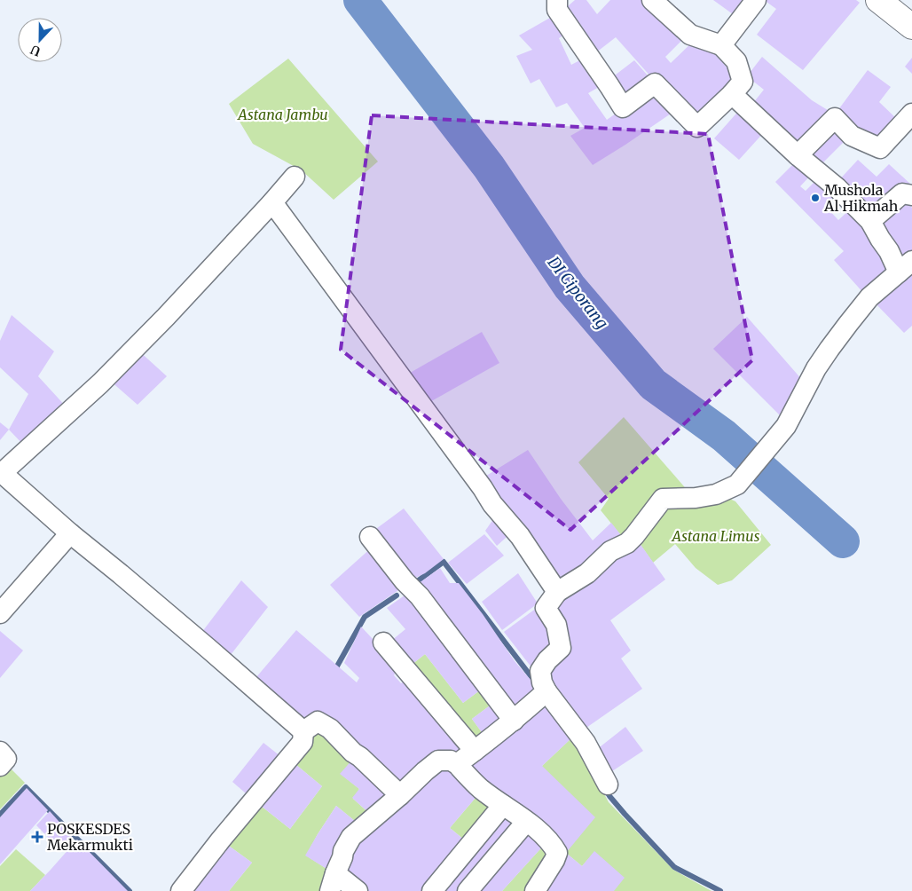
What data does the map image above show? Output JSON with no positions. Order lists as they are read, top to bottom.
{
  "water": ["DI Ciporang"],
  "parks": ["Astana Jambu", "Astana Limus"],
  "places": {
    "other": ["Mushola Al Hikmah"],
    "health": ["POSKESDES Mekarmukti"]
  },
  "north": "bottom"
}
